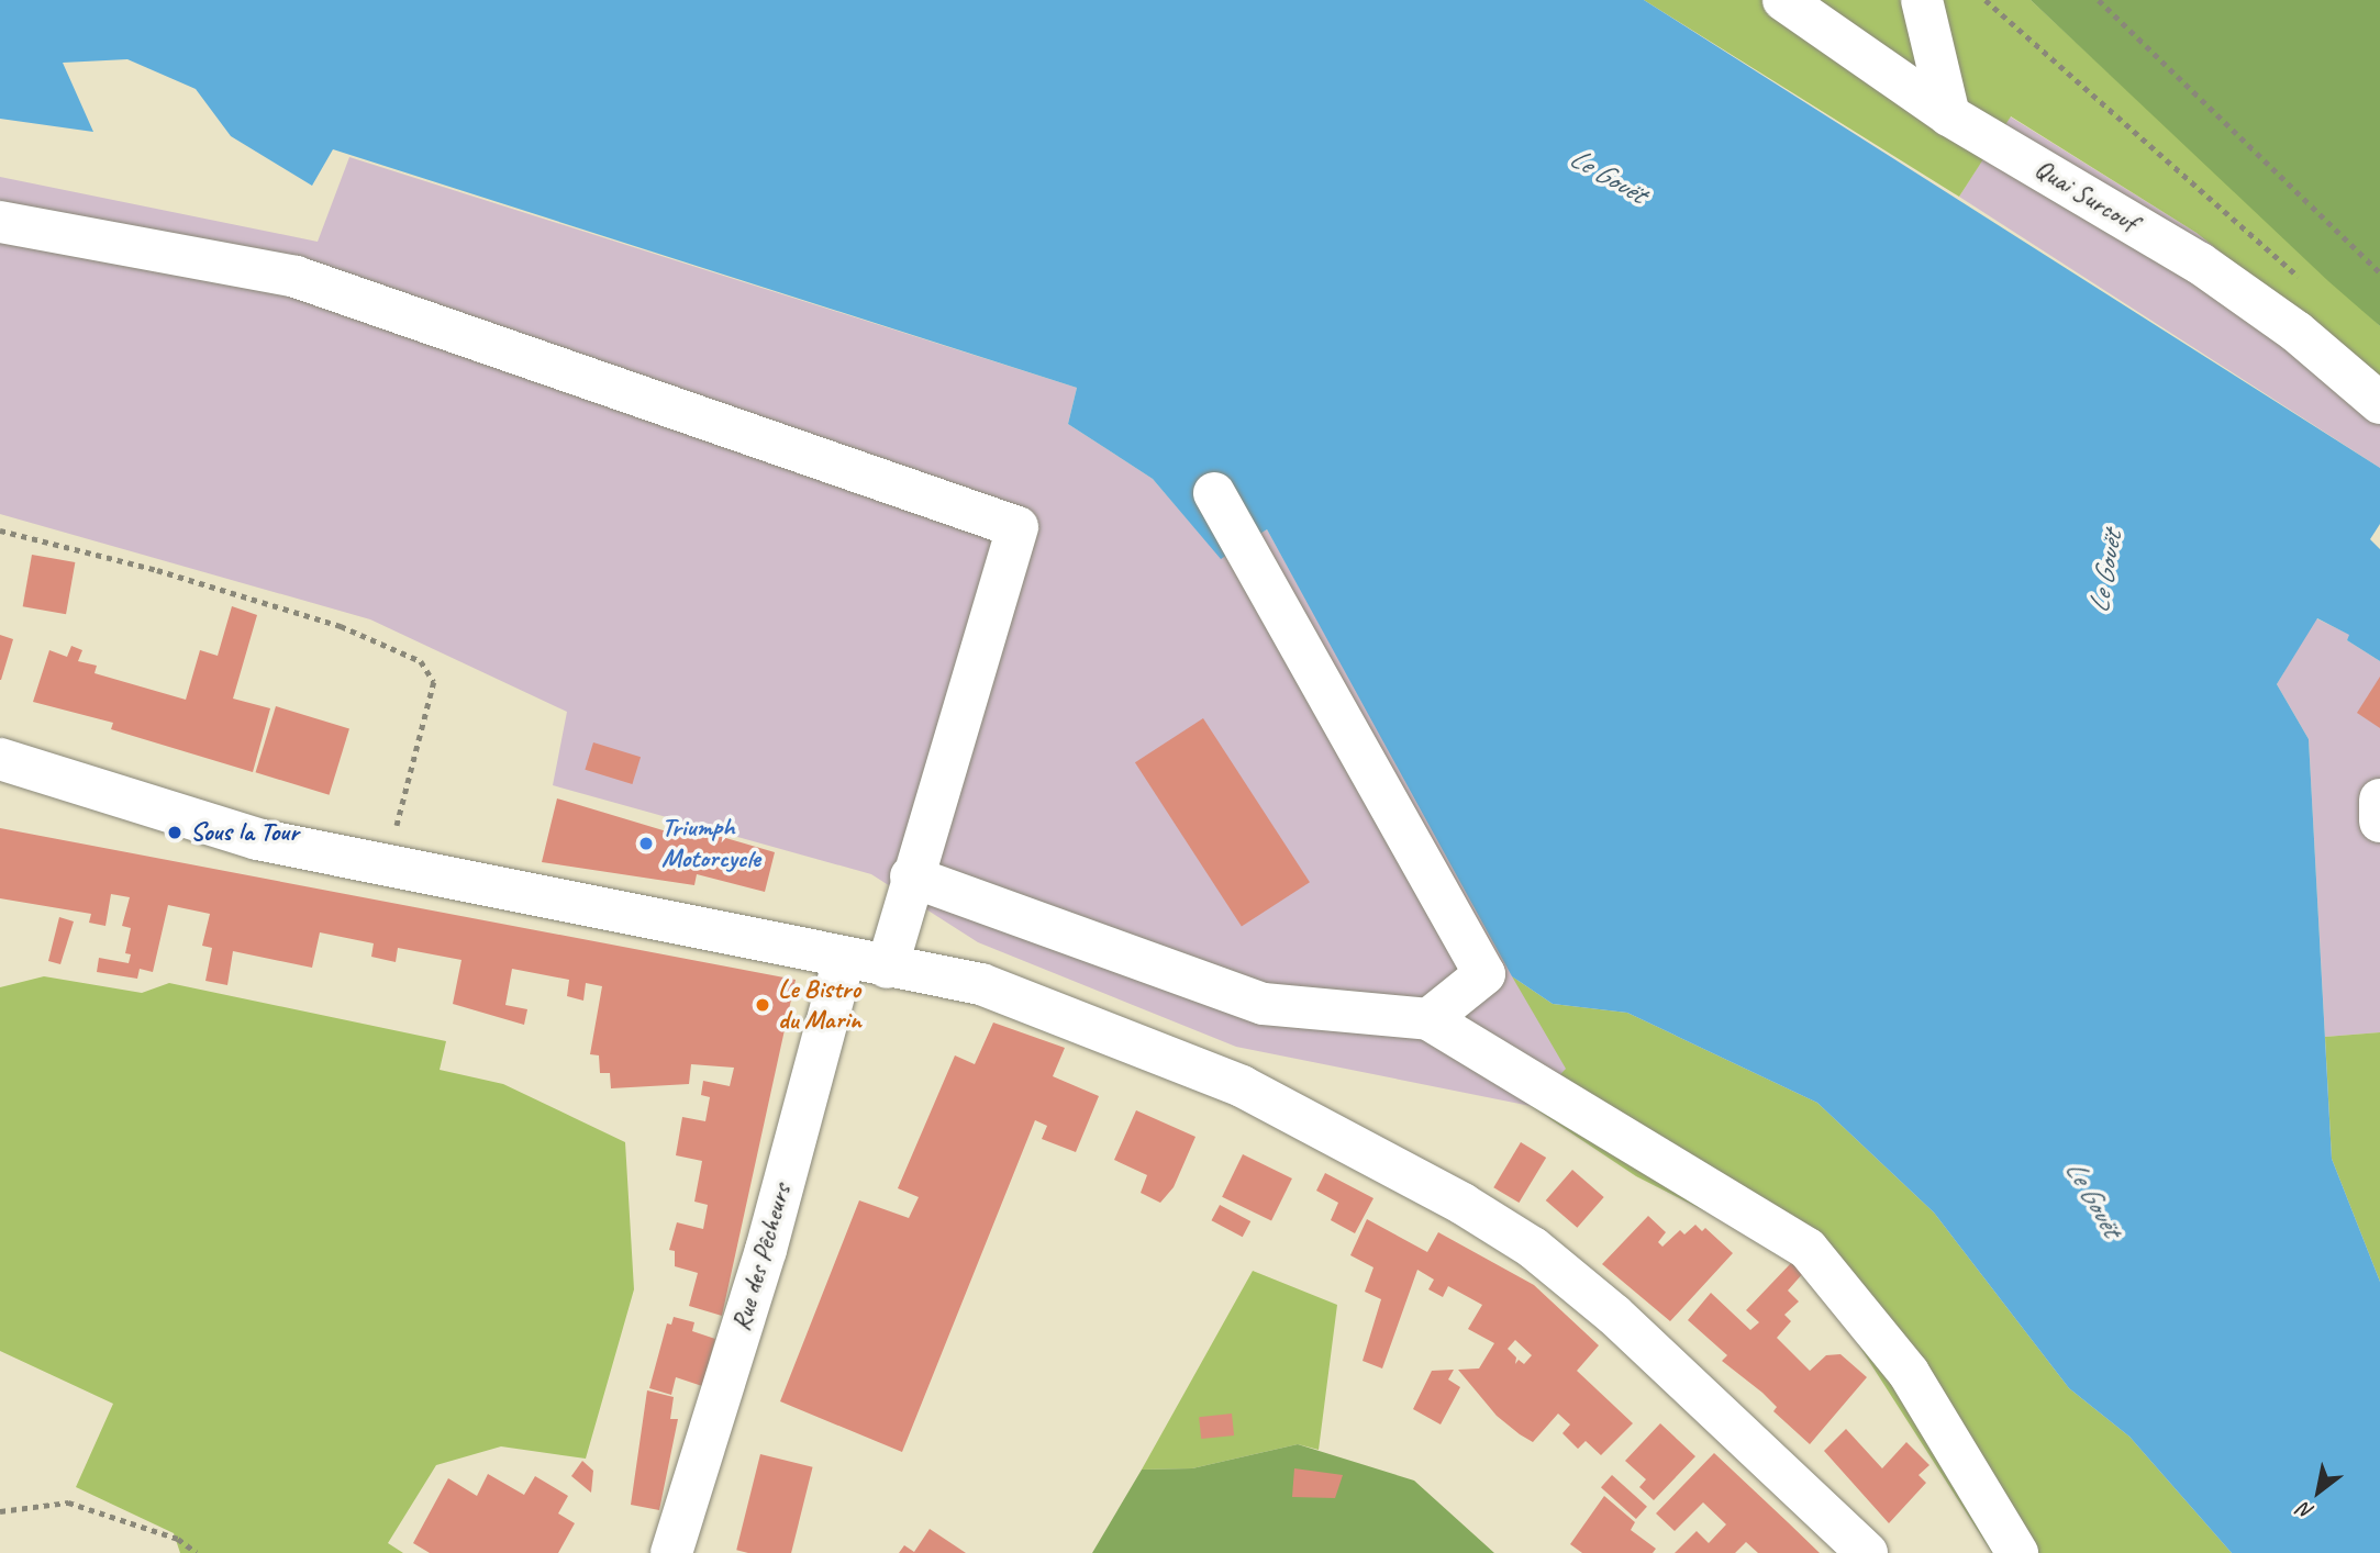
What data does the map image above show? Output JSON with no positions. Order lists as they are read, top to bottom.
{
  "streets": {
    "street": ["Quai Surcouf", "Rue des Pêcheurs"]
  },
  "water": ["Le Gouët"],
  "places": ["Sous la Tour", "Triumph Motorcycle", "Le Bistro du Marin"],
  "north": "bottom left"
}
